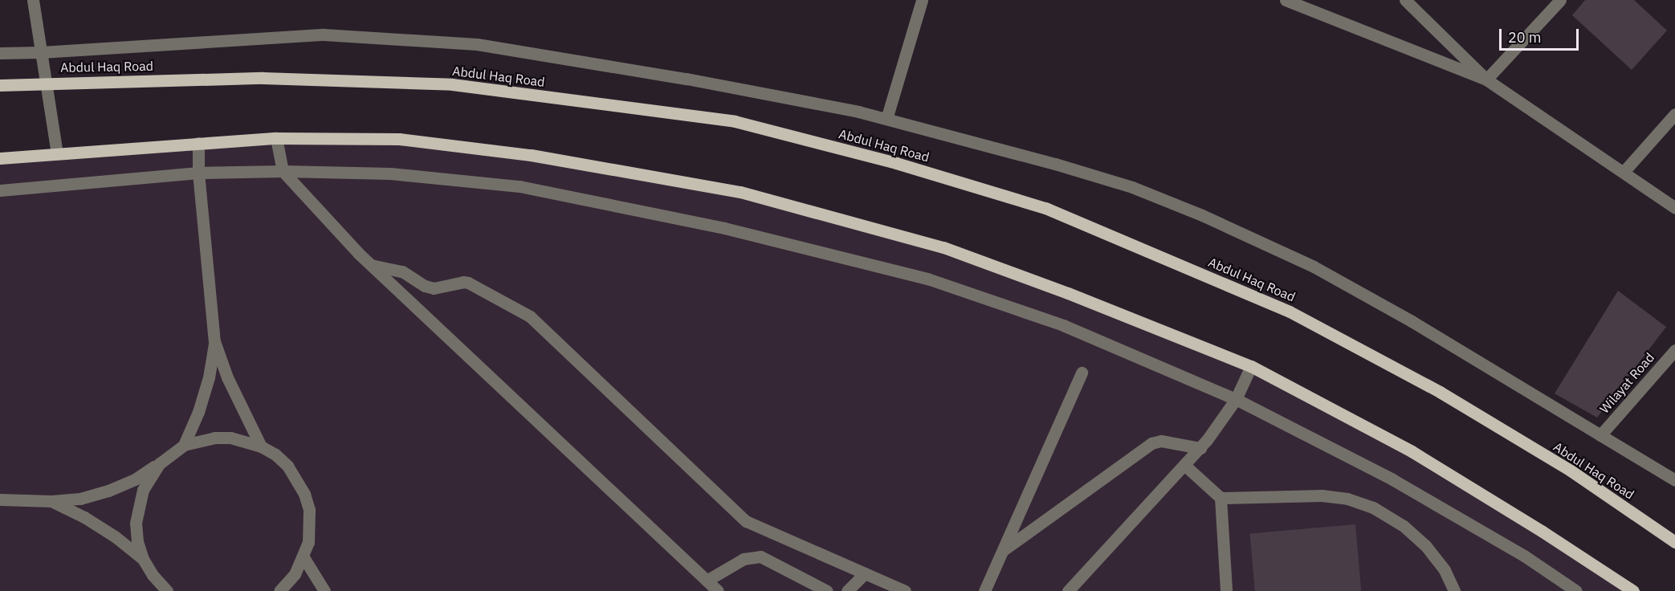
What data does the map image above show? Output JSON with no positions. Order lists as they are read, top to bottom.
{
  "streets": {
    "main road": ["Abdul Haq Road"],
    "street": ["Wilayat Road"]
  },
  "scale_bar": "20 m"
}
